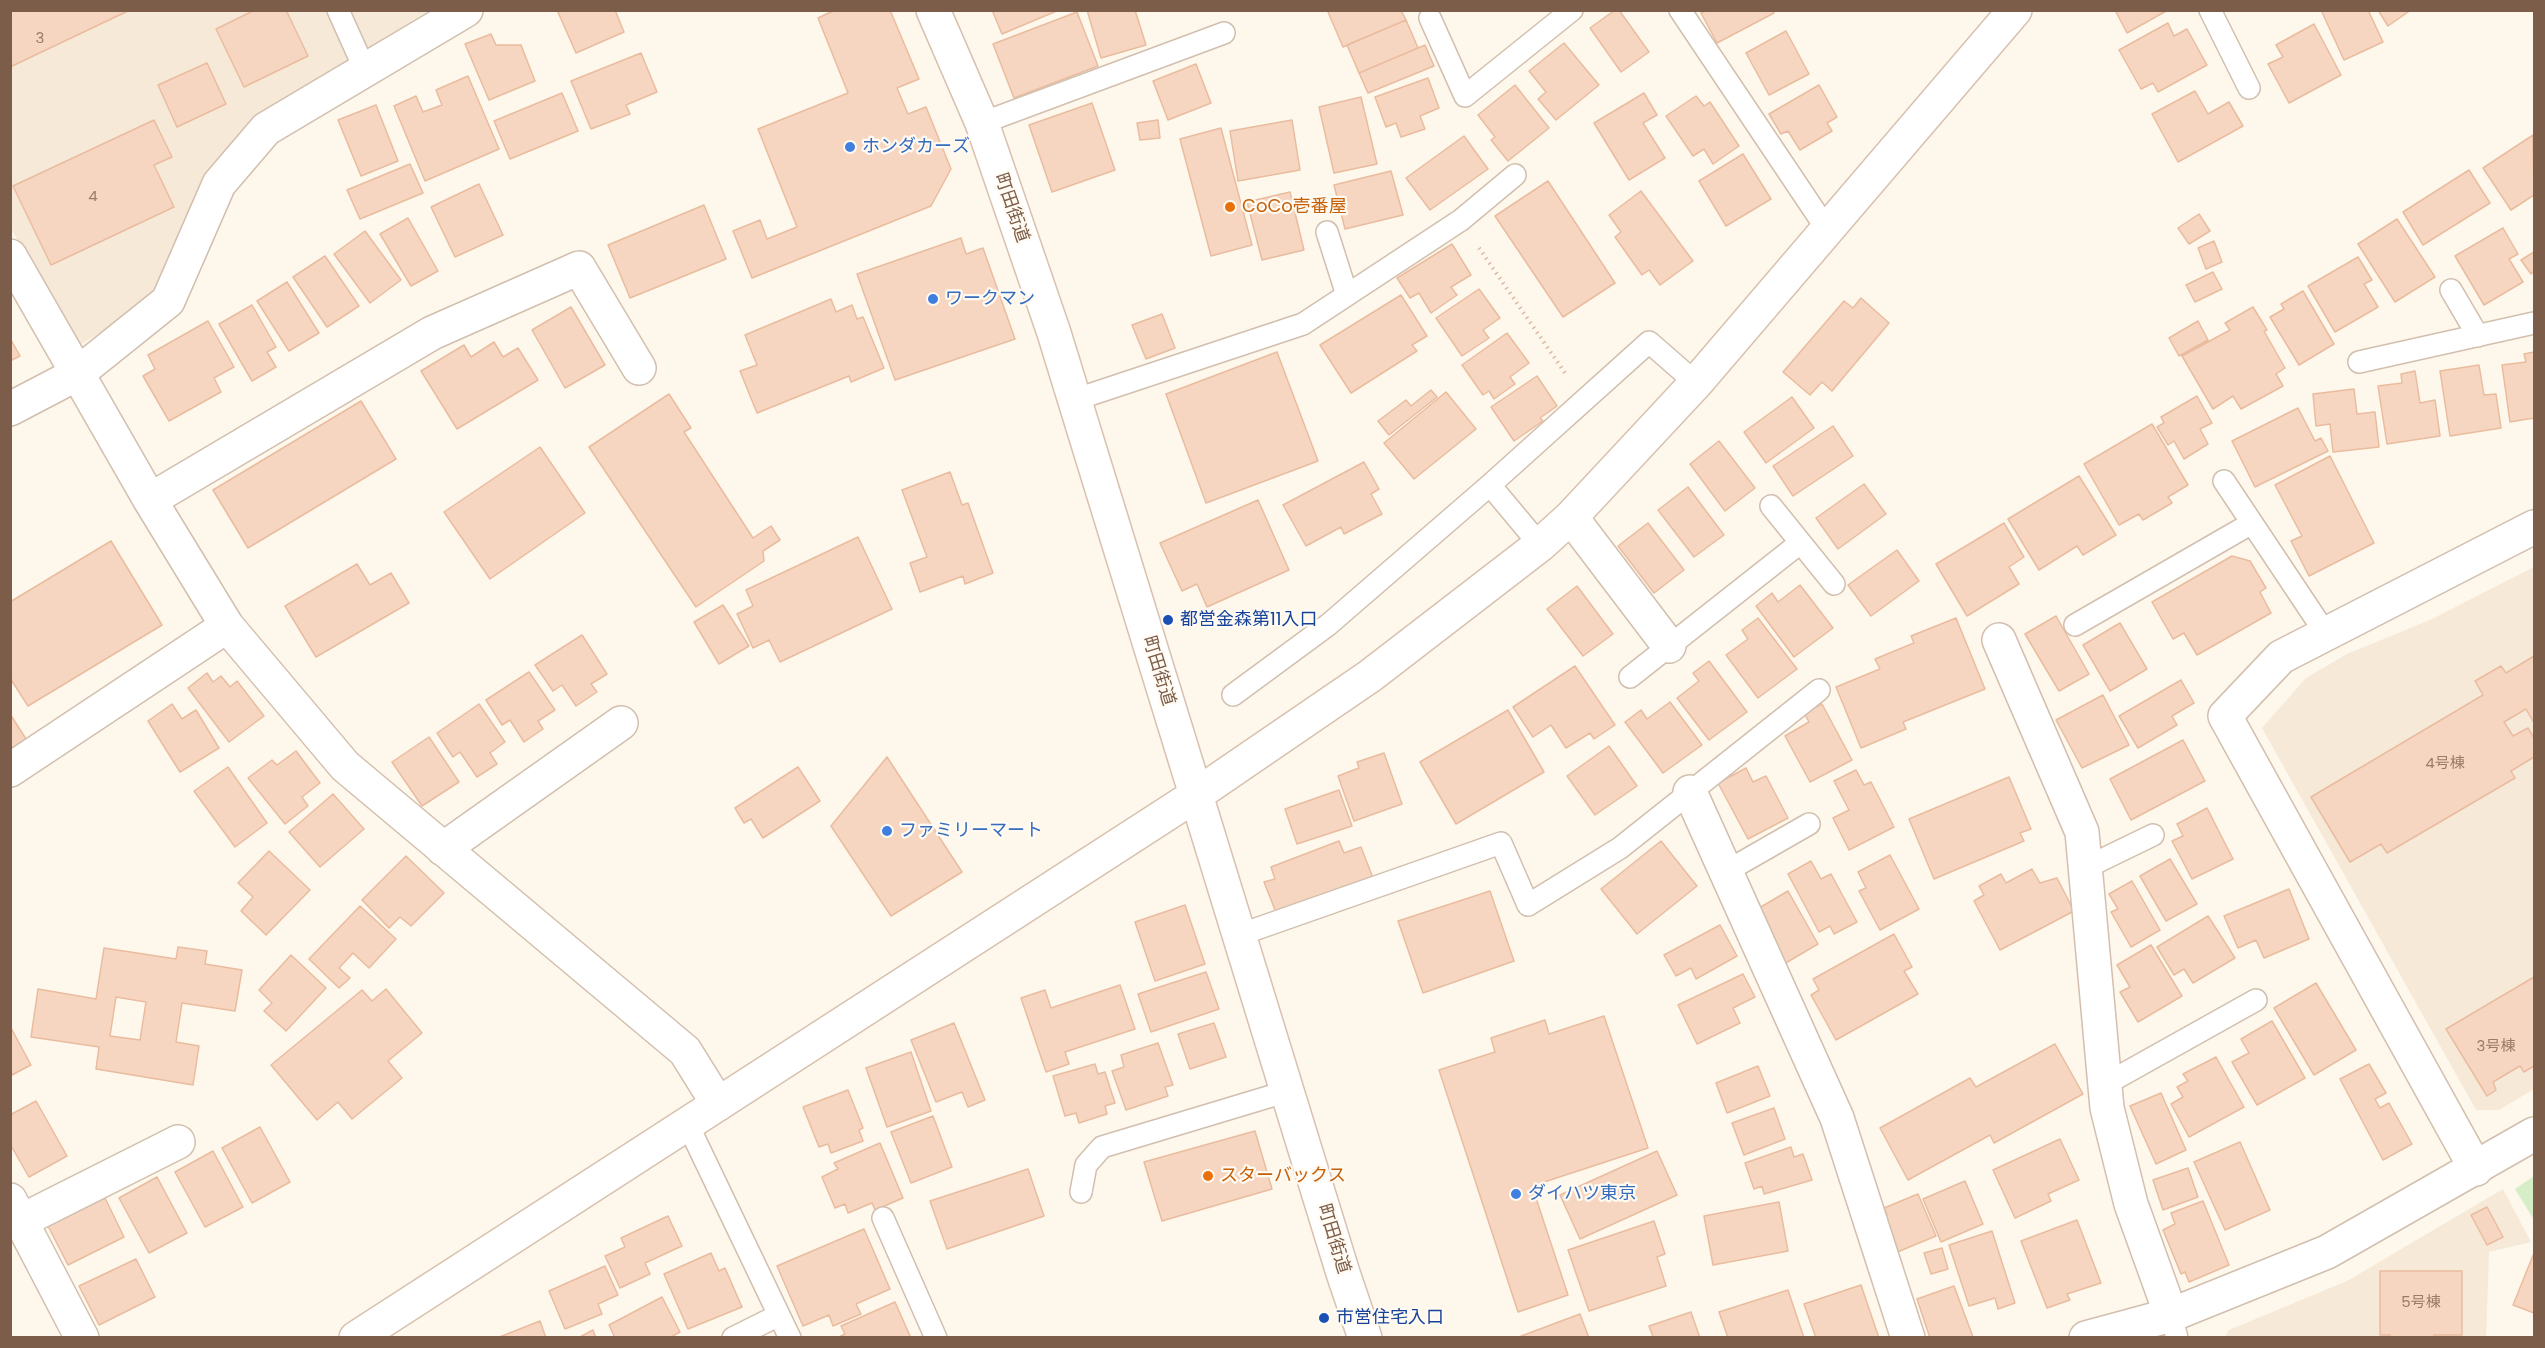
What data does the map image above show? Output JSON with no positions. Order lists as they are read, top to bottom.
{
  "streets": {
    "street": ["町田街道"]
  },
  "places": [
    "ホンダカーズ",
    "CoCo壱番屋",
    "ワークマン",
    "都営金森第11入口",
    "ファミリーマート",
    "スターバックス",
    "ダイハツ東京",
    "市営住宅入口"
  ],
  "house_numbers": [
    "3",
    "4",
    "4号棟",
    "3号棟",
    "5号棟"
  ]
}
